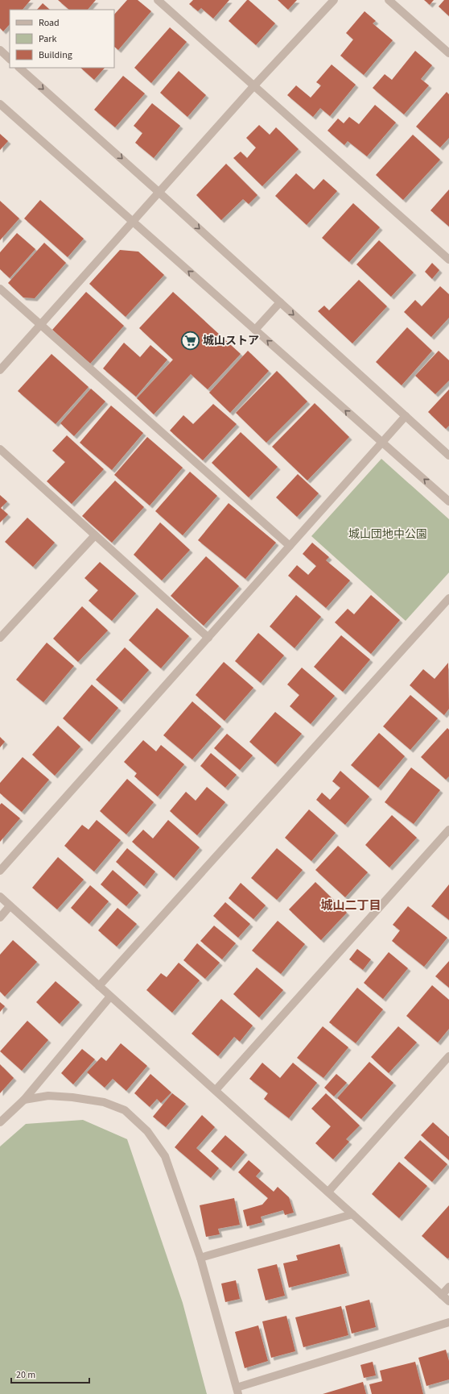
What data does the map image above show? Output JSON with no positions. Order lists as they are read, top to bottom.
{
  "districts": ["城山二丁目"],
  "parks": ["城山団地中公園"],
  "places": {
    "supermarket": ["城山ストア"]
  },
  "legend": ["Road", "Park", "Building"],
  "scale_bar": "20 m"
}
